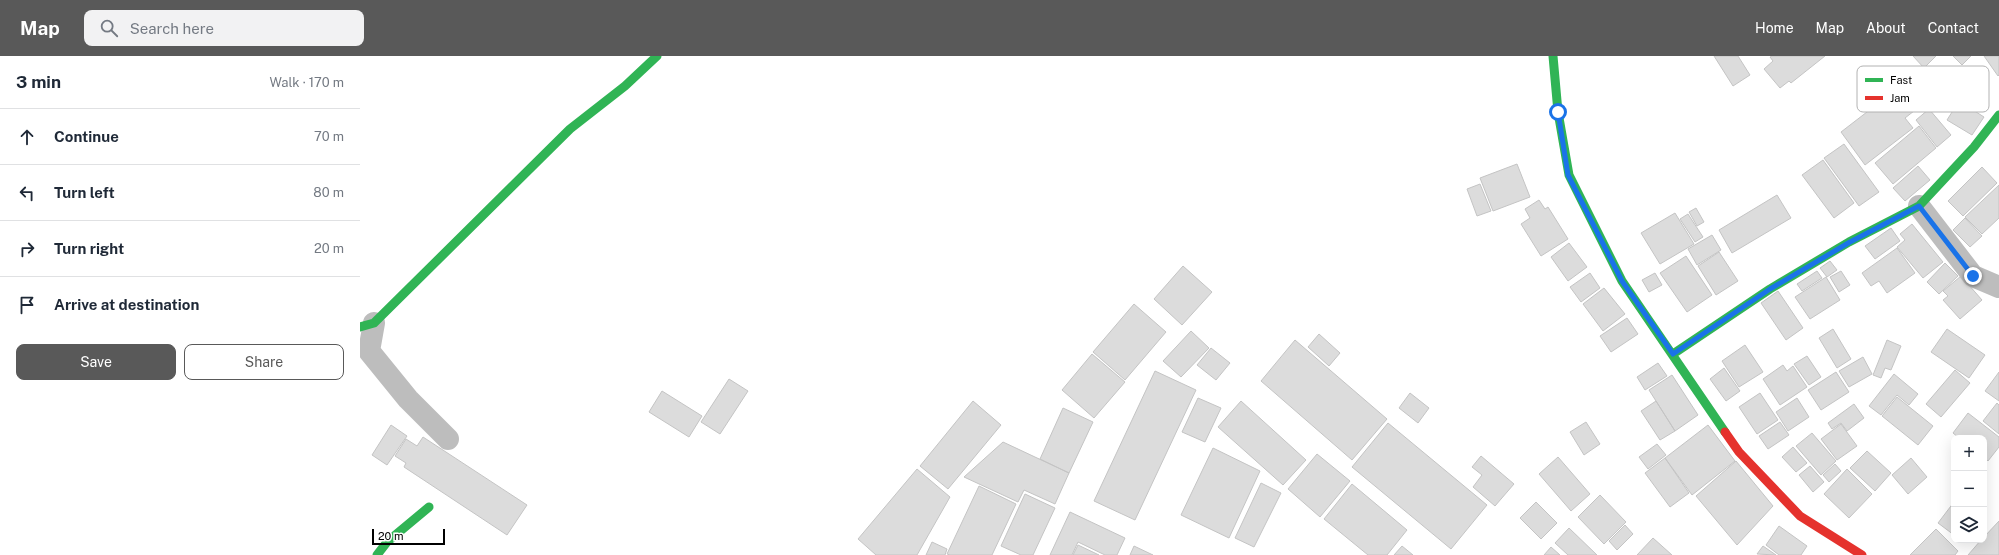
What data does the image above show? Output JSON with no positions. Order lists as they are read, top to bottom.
{
  "legend": ["Fast", "Jam"],
  "scale_bar": "20 m",
  "page": {
    "header": "Map",
    "search": "Search here",
    "nav": [
      "Home",
      "Map",
      "About",
      "Contact"
    ],
    "heading": ["3 min", "Walk · 170 m"],
    "list": [
      ["Continue", "70 m"],
      ["Turn left", "80 m"],
      ["Turn right", "20 m"],
      "Arrive at destination"
    ],
    "buttons": ["Save", "Share"],
    "map_buttons": ["+", "−"],
    "scale": "20 m"
  }
}
